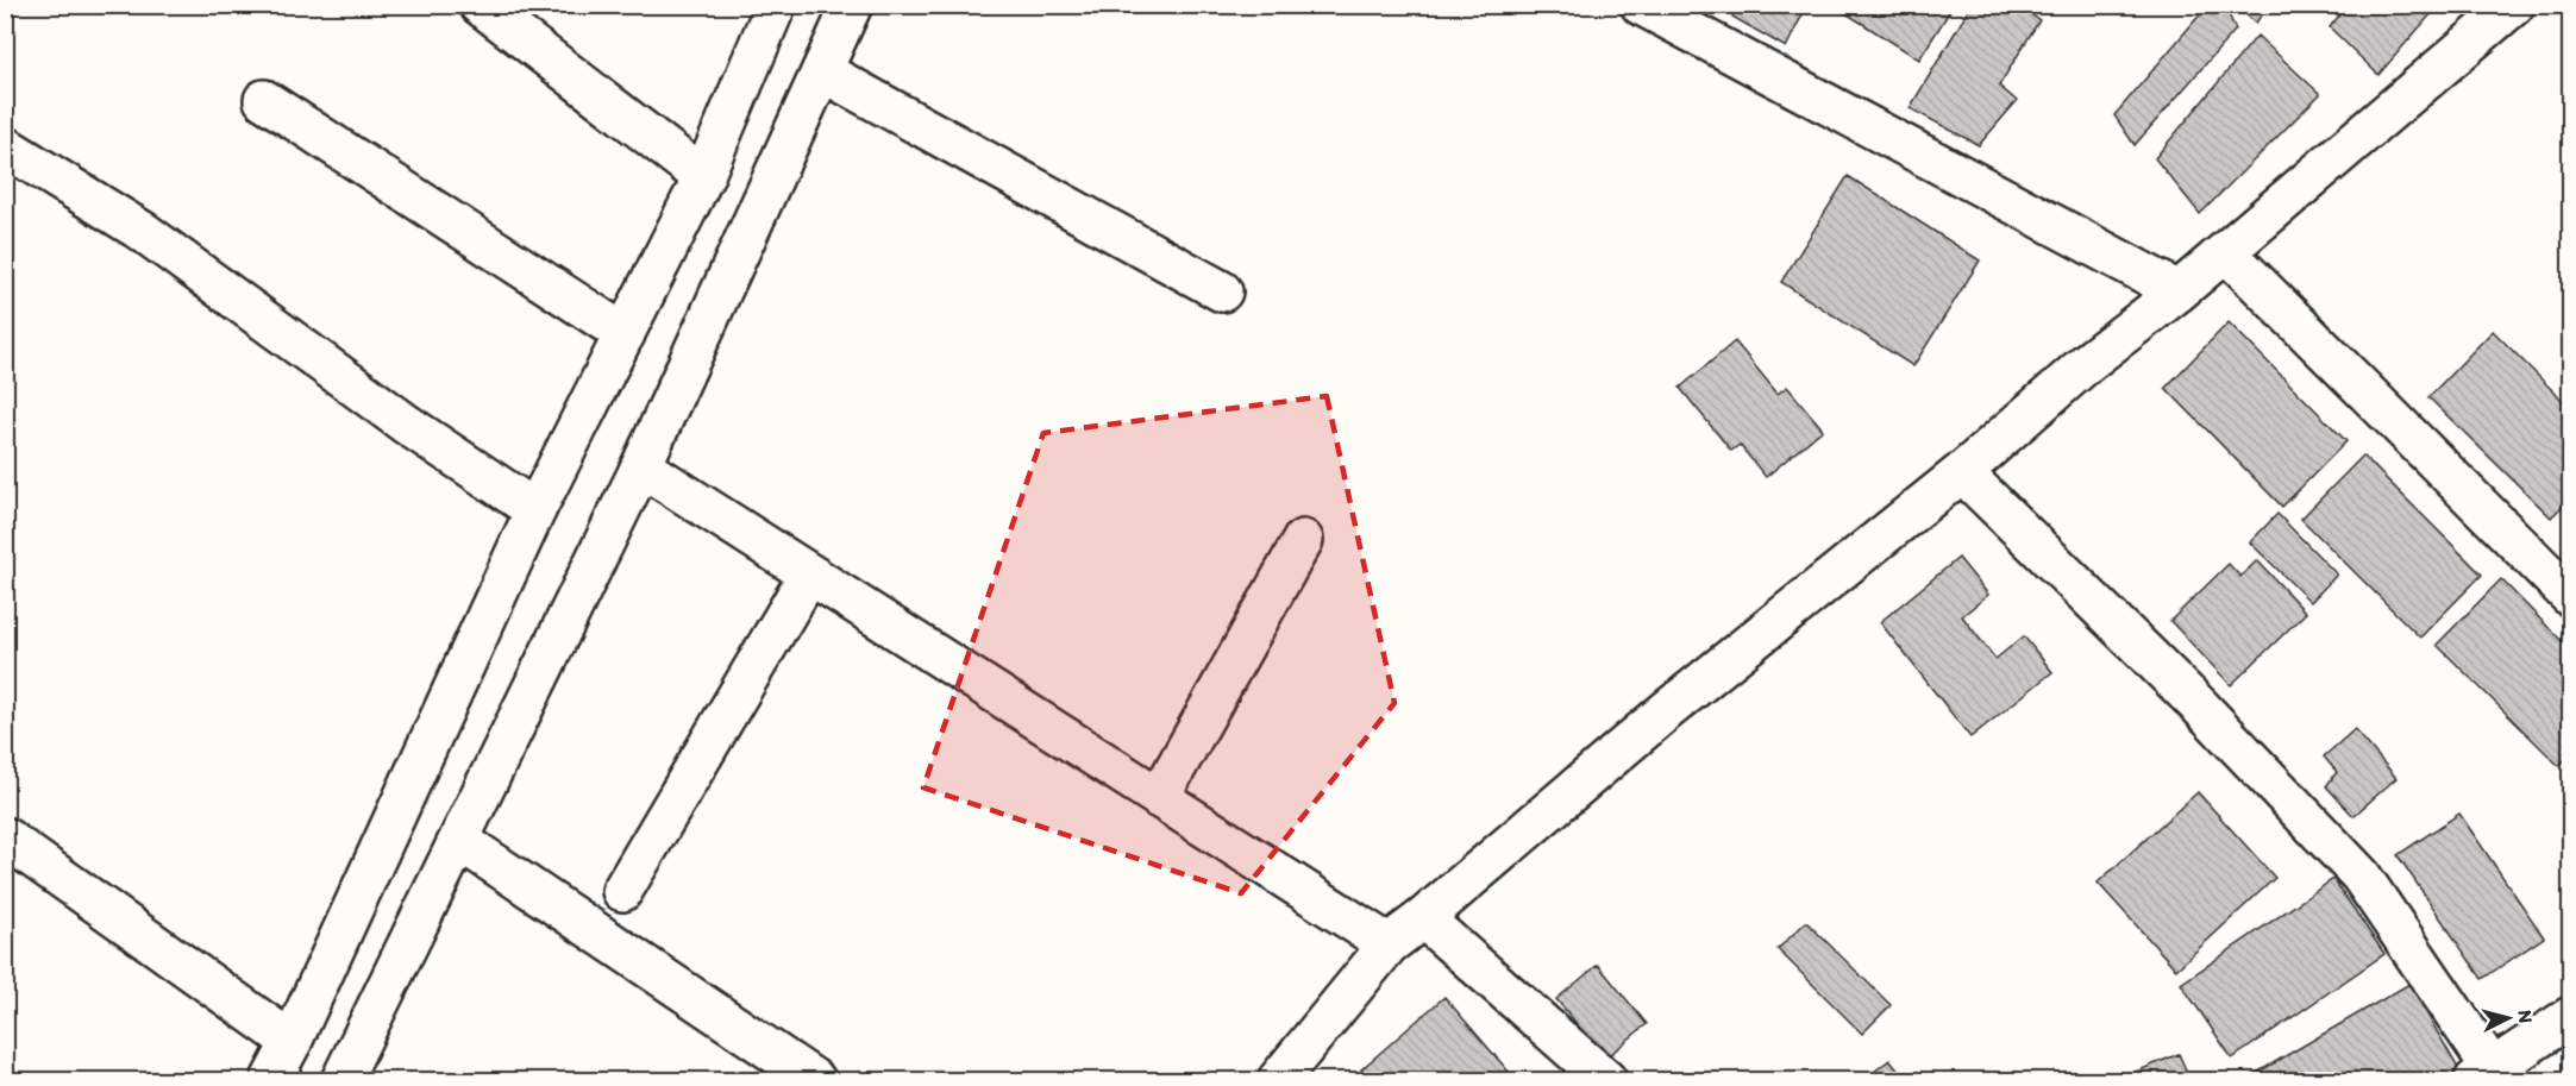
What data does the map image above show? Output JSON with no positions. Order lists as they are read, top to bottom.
{
  "north": "right"
}
